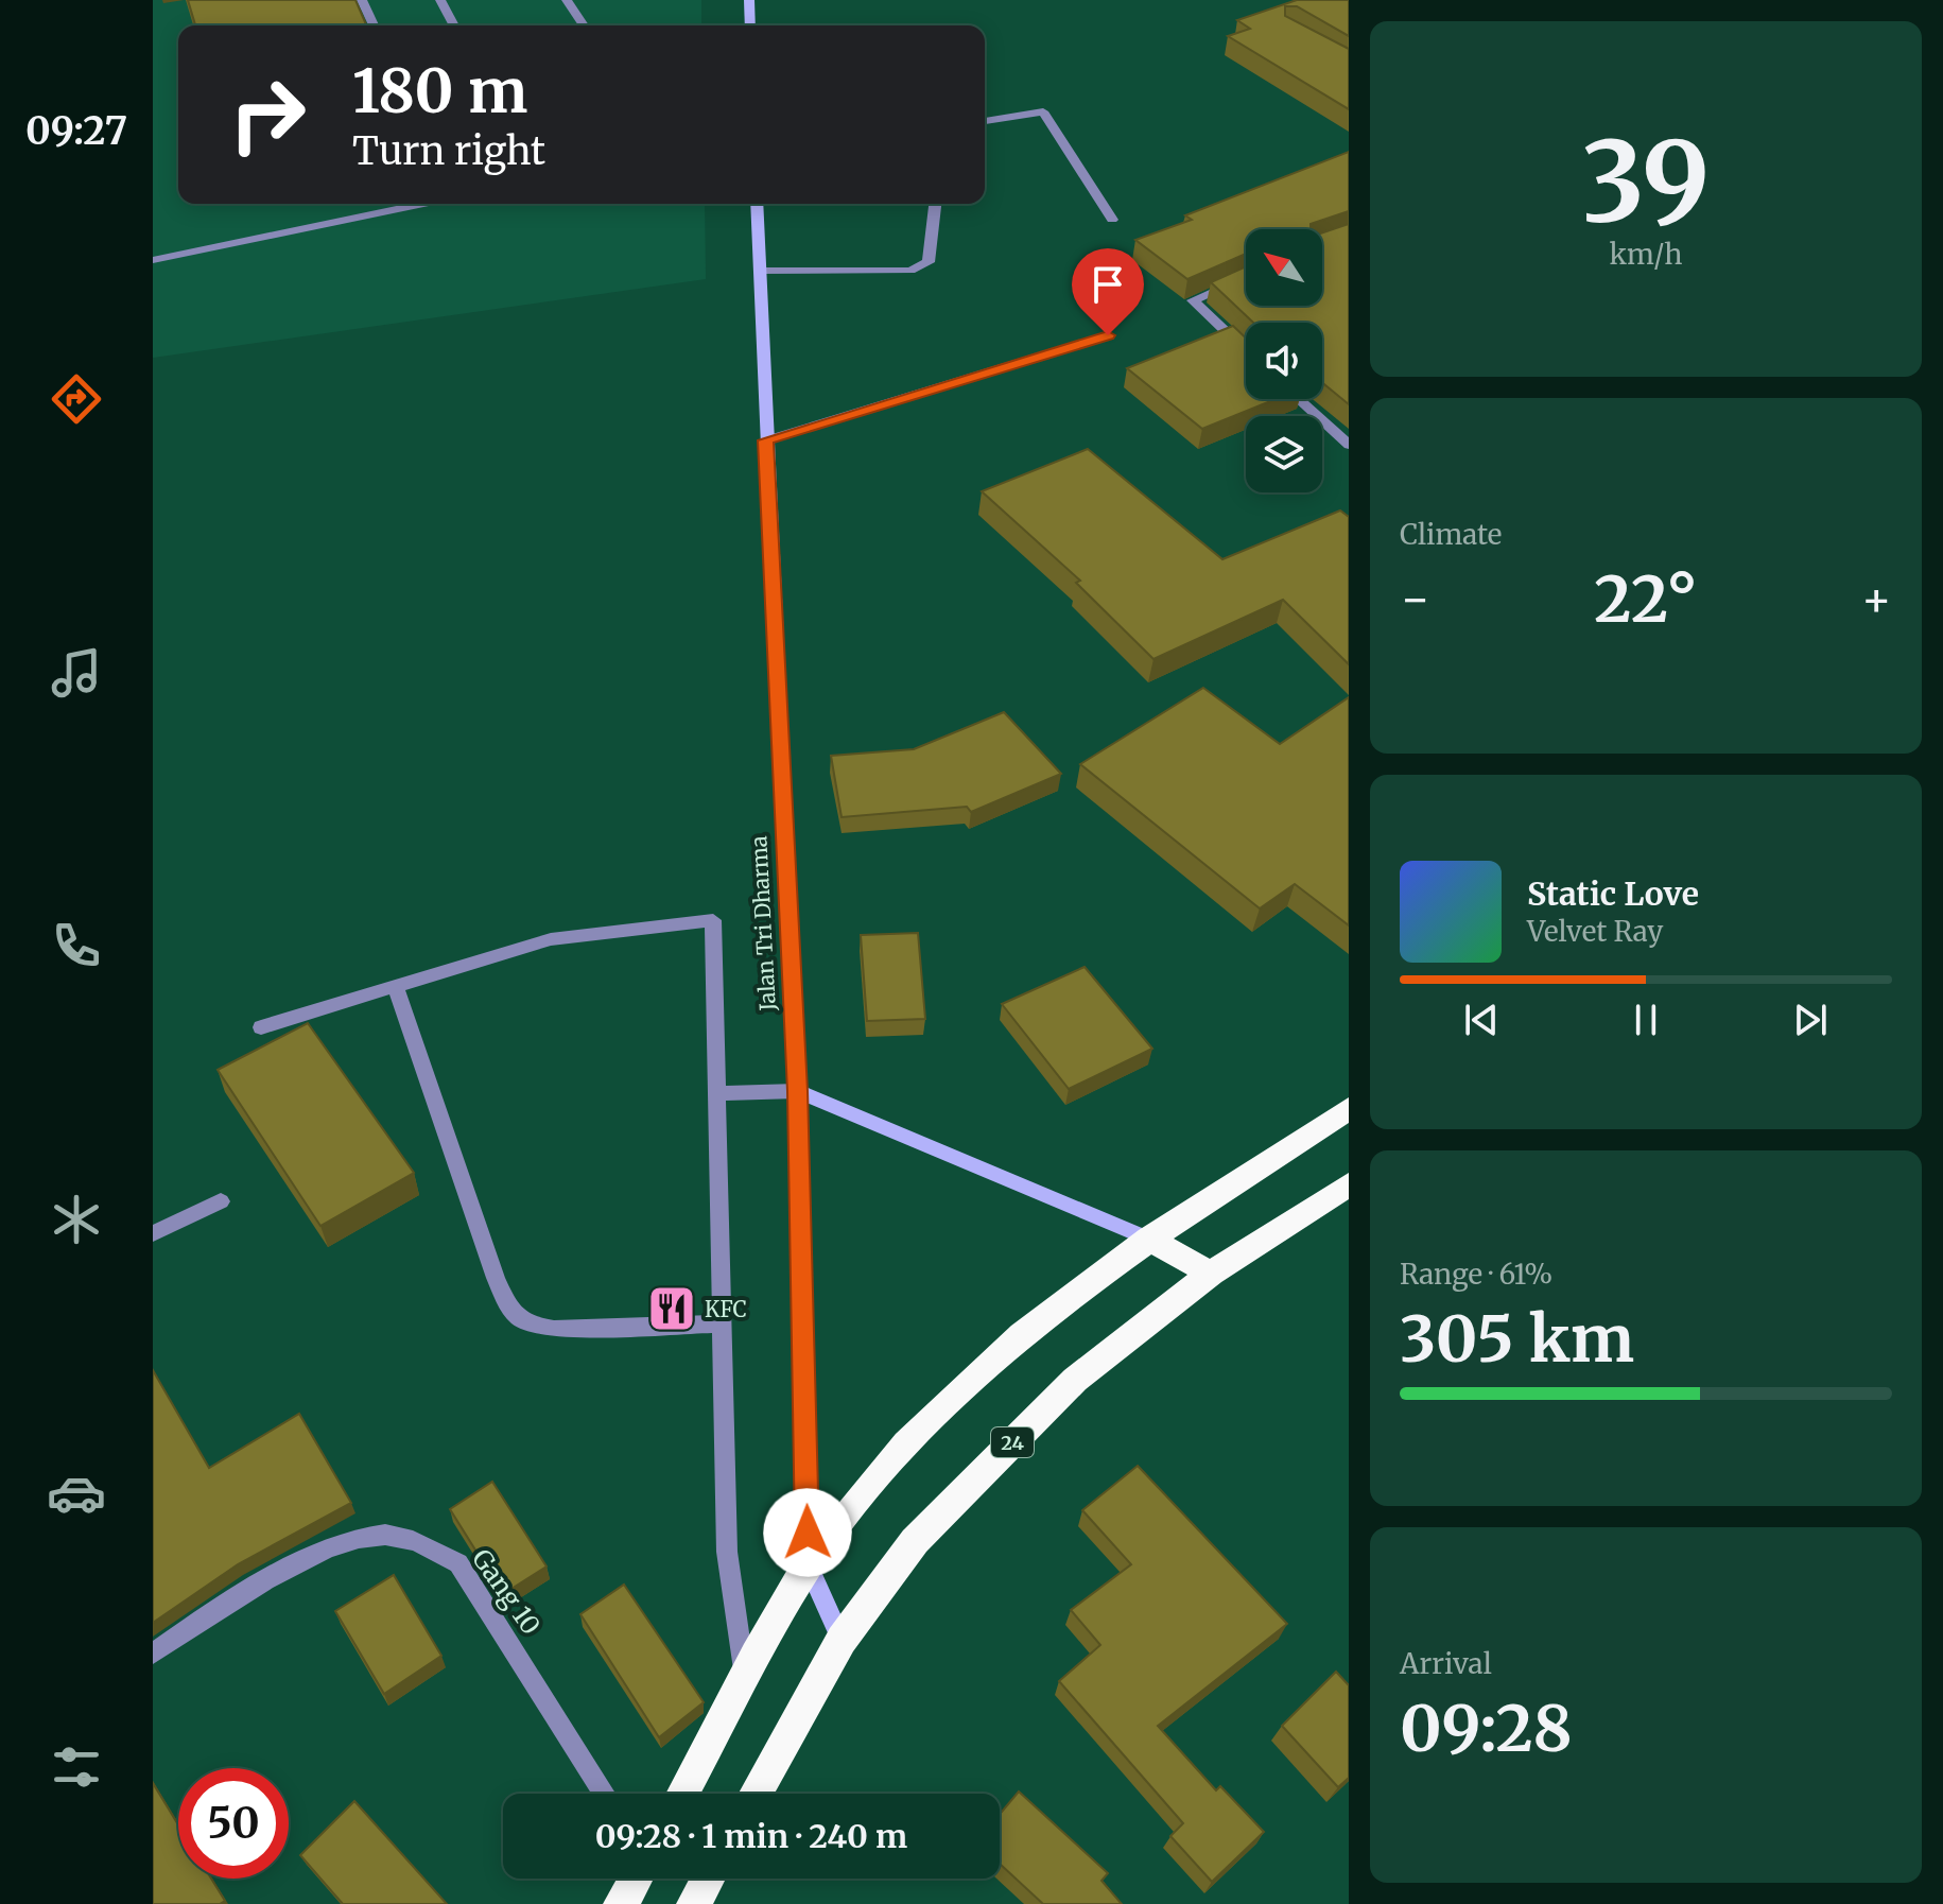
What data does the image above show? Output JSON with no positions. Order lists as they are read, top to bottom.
{
  "streets": {
    "highway": ["24"],
    "main road": ["Jalan Tri Dharma"],
    "street": ["Gang 10"]
  },
  "crossings": [
    ["Jalan Tri Dharma", "24"]
  ],
  "places": {
    "restaurant": ["KFC"]
  },
  "north": "top left",
  "page": {
    "tabs": "09:27",
    "tile": [
      ["39", "km/h"],
      "Climate",
      ["Range · 61%", "305 km"],
      ["Arrival", "09:28"]
    ],
    "turn": ["180 m", "Turn right"],
    "heat": ["−", "22°", "+"],
    "song": ["Static Love", "Velvet Ray"],
    "limit": "50",
    "trip": "09:28 · 1 min · 240 m"
  }
}
